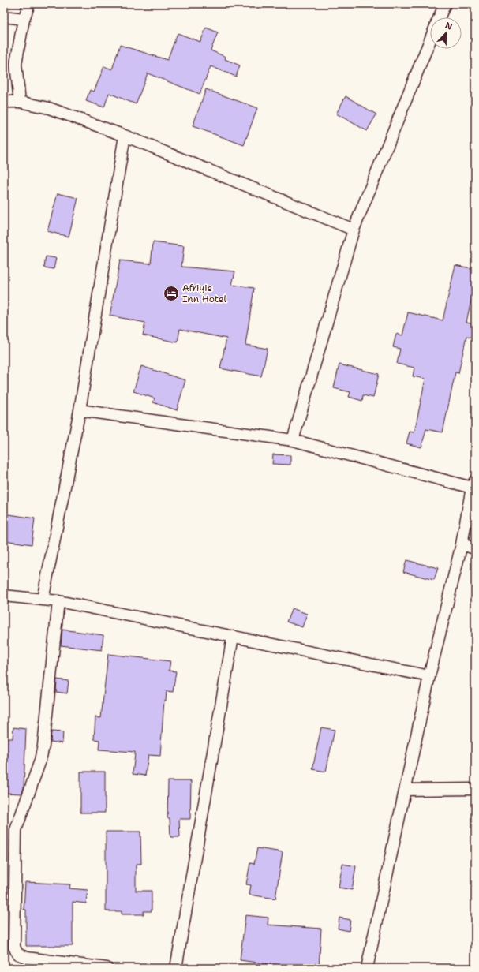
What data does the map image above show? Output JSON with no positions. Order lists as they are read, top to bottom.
{
  "places": {
    "hotel": ["Afriyie Inn Hotel"]
  },
  "north": "top"
}
